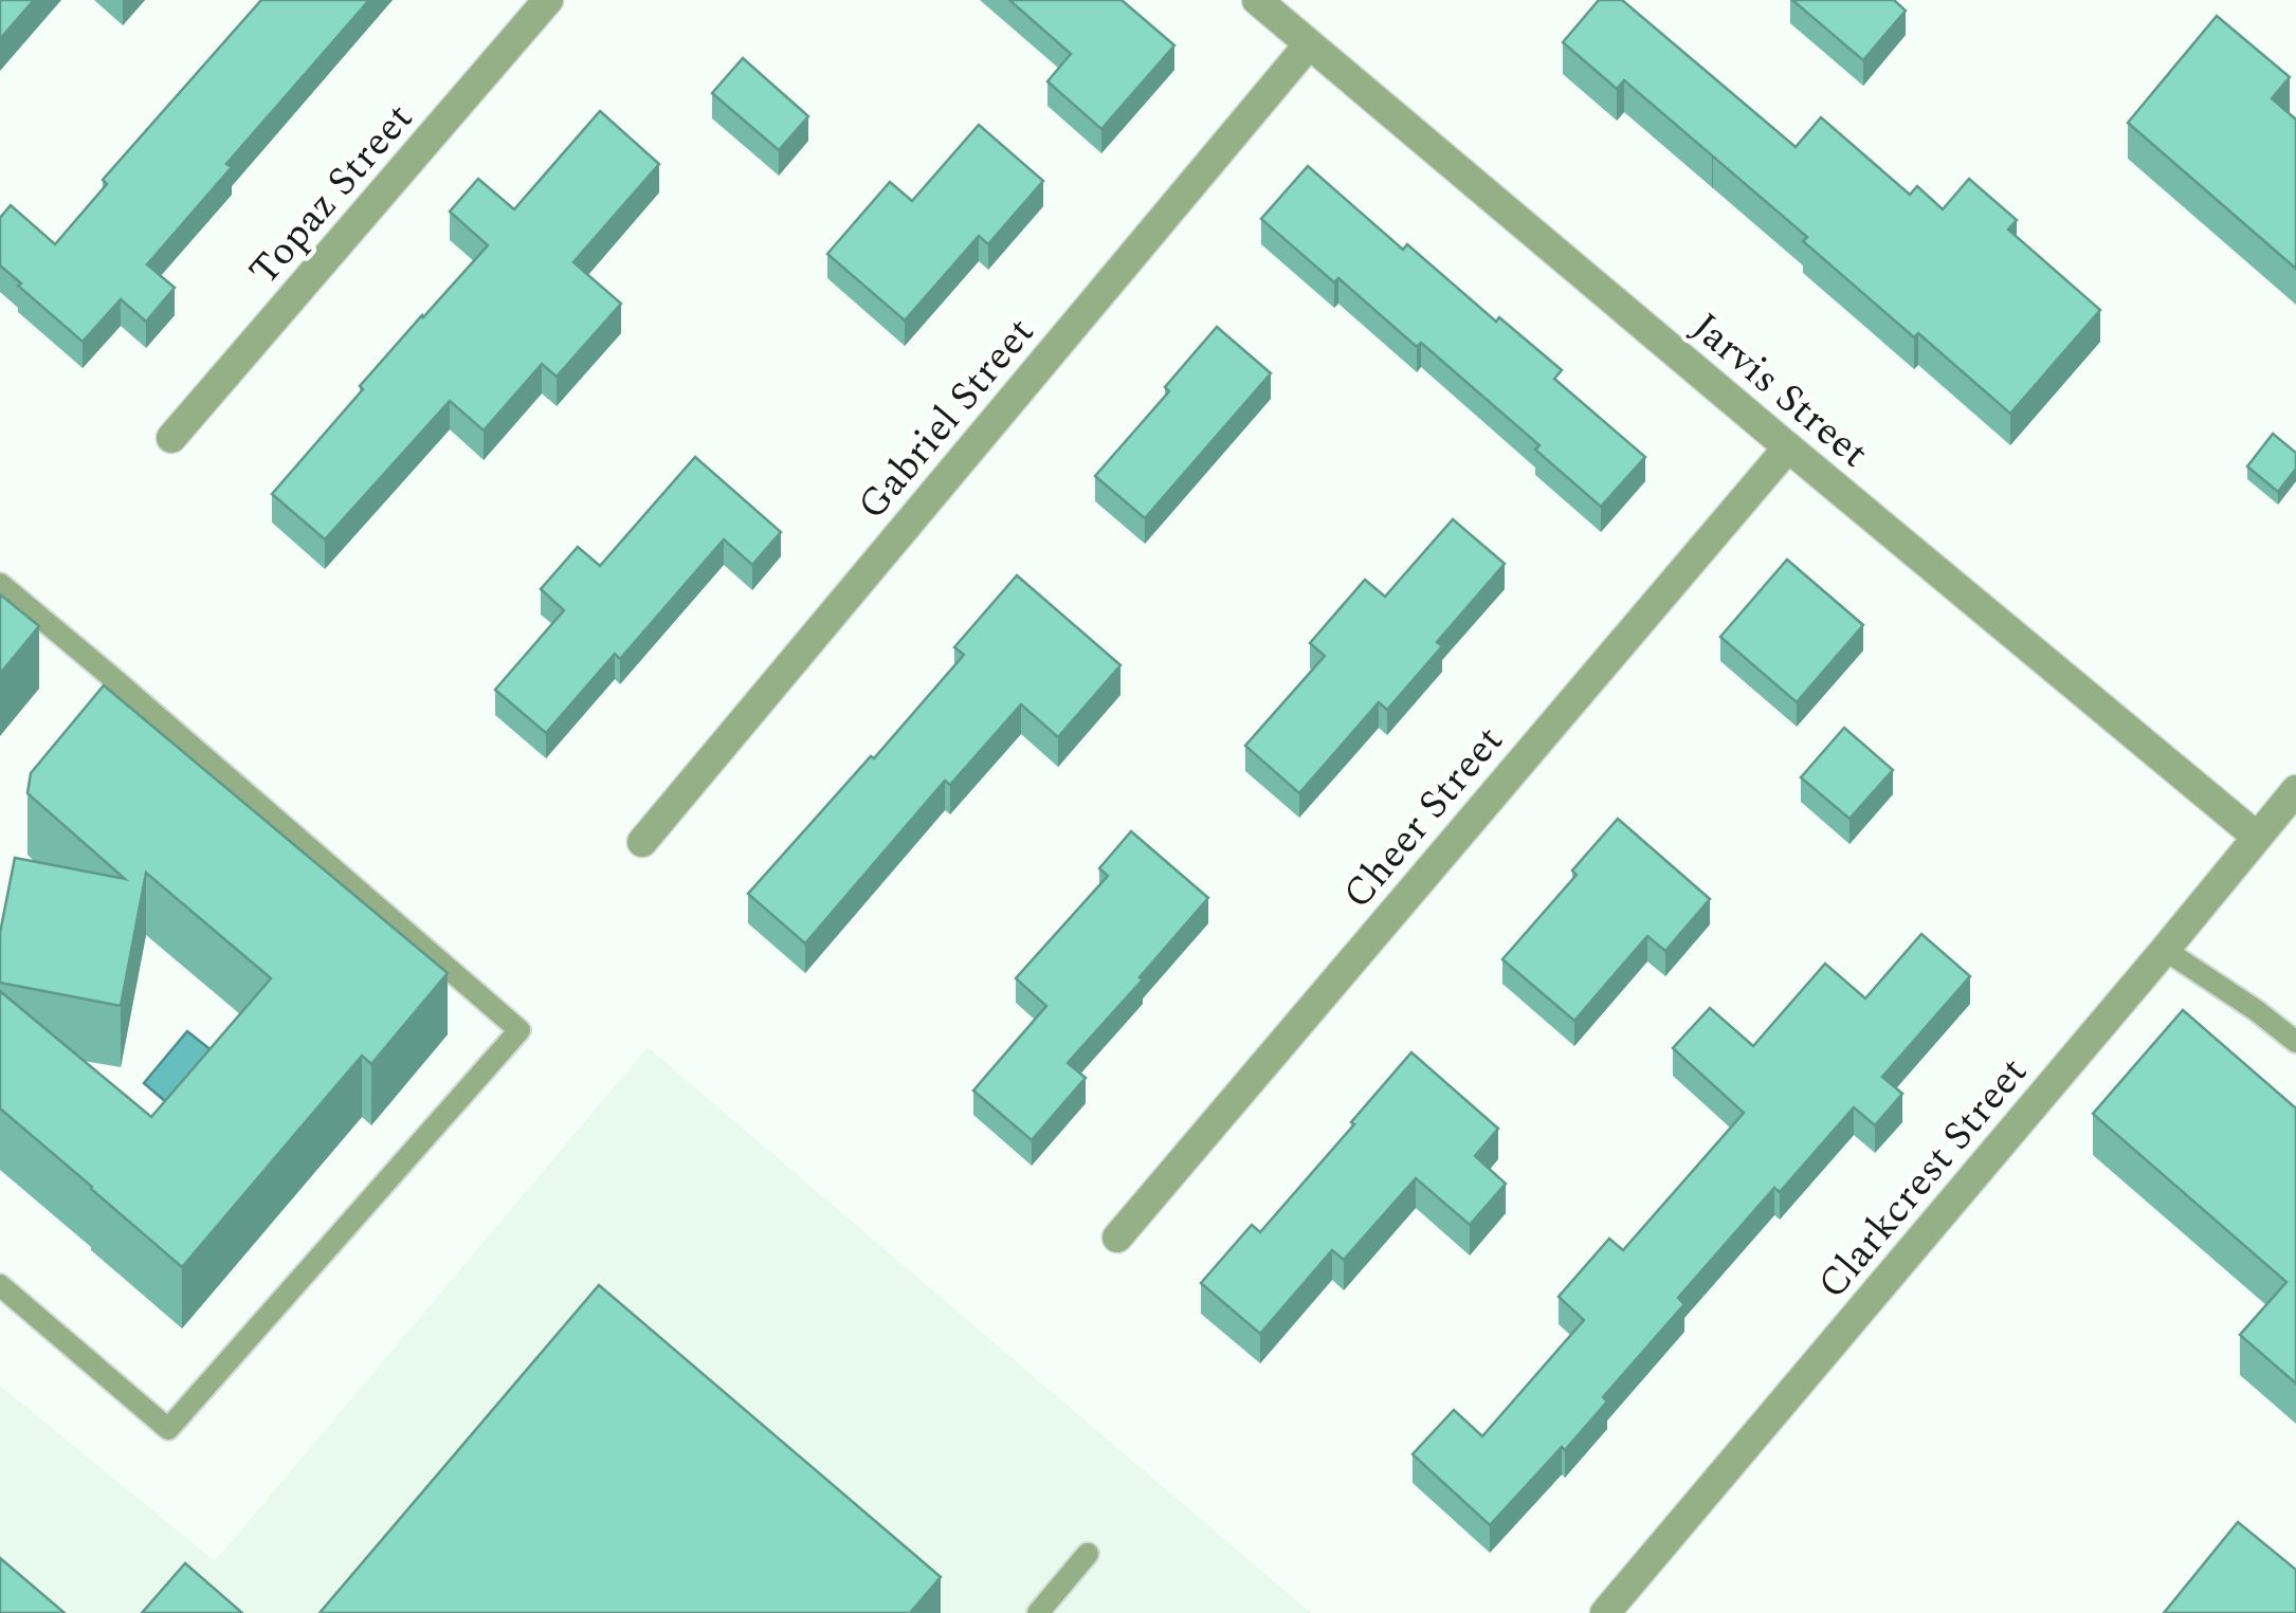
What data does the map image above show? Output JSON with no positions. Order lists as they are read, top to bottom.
{
  "streets": {
    "street": [
      "Topaz Street",
      "Jarvis Street",
      "Gabriel Street",
      "Cheer Street",
      "Clarkcrest Street"
    ]
  },
  "crossings": [
    ["Jarvis Street", "Gabriel Street"],
    ["Jarvis Street", "Cheer Street"],
    ["Jarvis Street", "Clarkcrest Street"]
  ]
}
